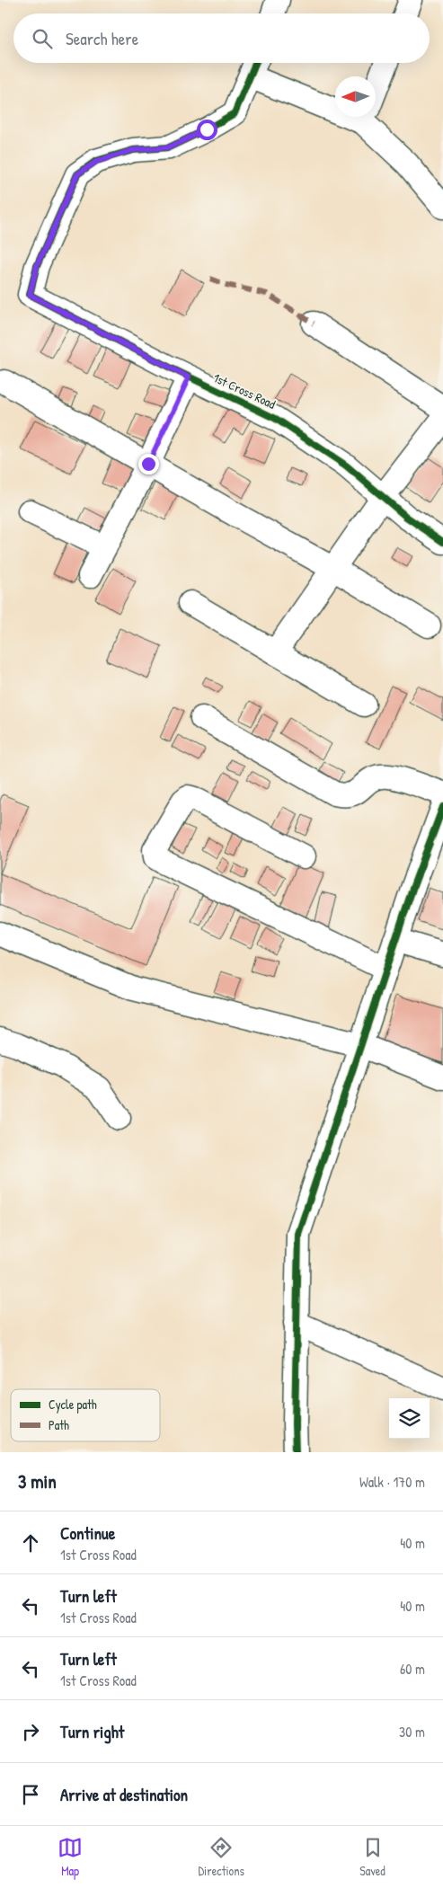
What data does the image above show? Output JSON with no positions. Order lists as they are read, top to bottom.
{
  "streets": {
    "street": ["1st Cross Road"]
  },
  "legend": ["Cycle path", "Path"],
  "north": "left",
  "page": {
    "search": "Search here",
    "heading": ["3 min", "Walk · 170 m"],
    "list": [
      ["Continue", "1st Cross Road", "40 m"],
      ["Turn left", "1st Cross Road", "40 m"],
      ["Turn left", "1st Cross Road", "60 m"],
      ["Turn right", "30 m"],
      "Arrive at destination"
    ],
    "nav": ["Map", "Directions", "Saved"]
  }
}
